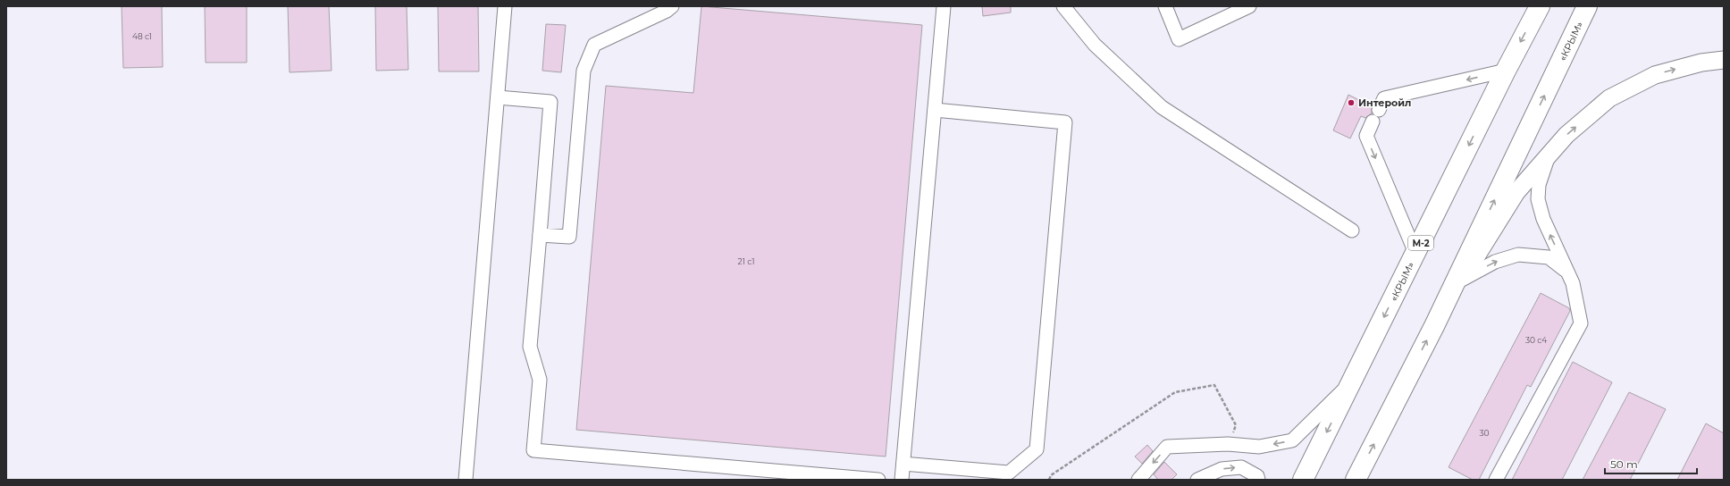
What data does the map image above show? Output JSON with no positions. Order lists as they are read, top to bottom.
{
  "streets": {
    "highway": ["«КРЫМ»", "М-2"]
  },
  "places": ["Интеройл"],
  "house_numbers": [
    "48 с1",
    "21 с1",
    "30 с4",
    "30"
  ],
  "scale_bar": "50 m"
}
